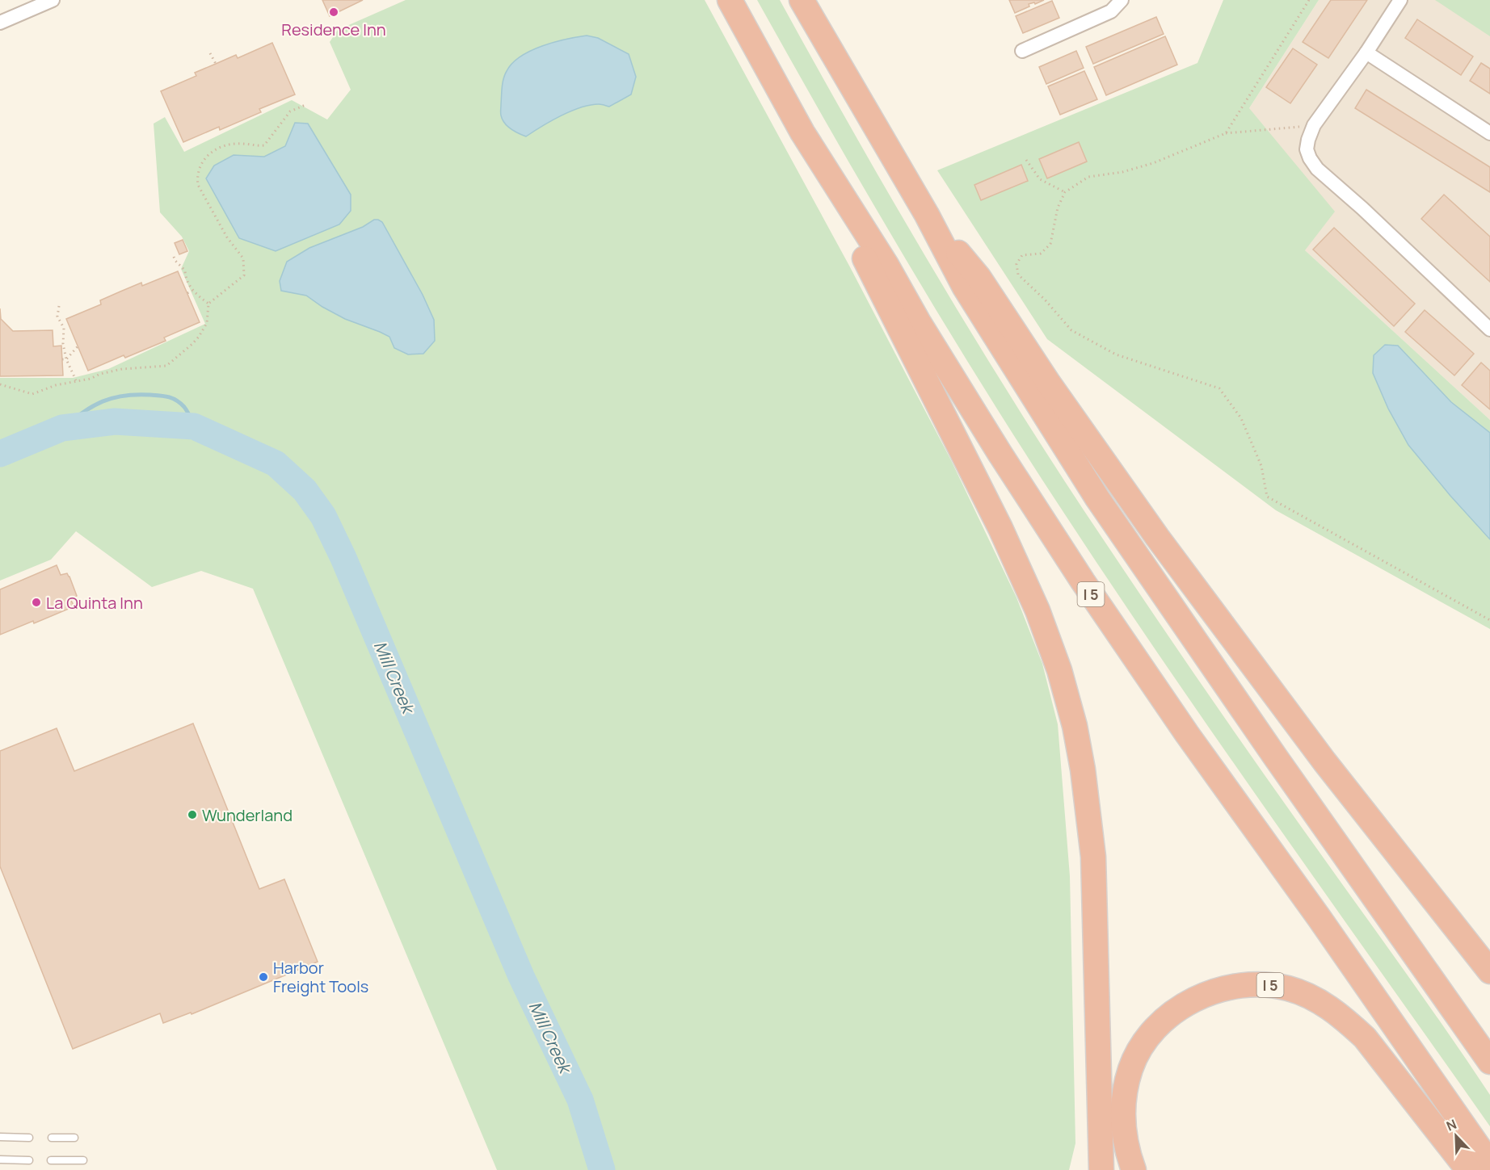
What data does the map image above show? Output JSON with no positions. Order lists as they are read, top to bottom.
{
  "streets": {
    "highway": ["I 5"]
  },
  "water": ["Mill Creek"],
  "places": [
    "Residence Inn",
    "La Quinta Inn",
    "Wunderland",
    "Harbor Freight Tools"
  ],
  "north": "top left"
}
